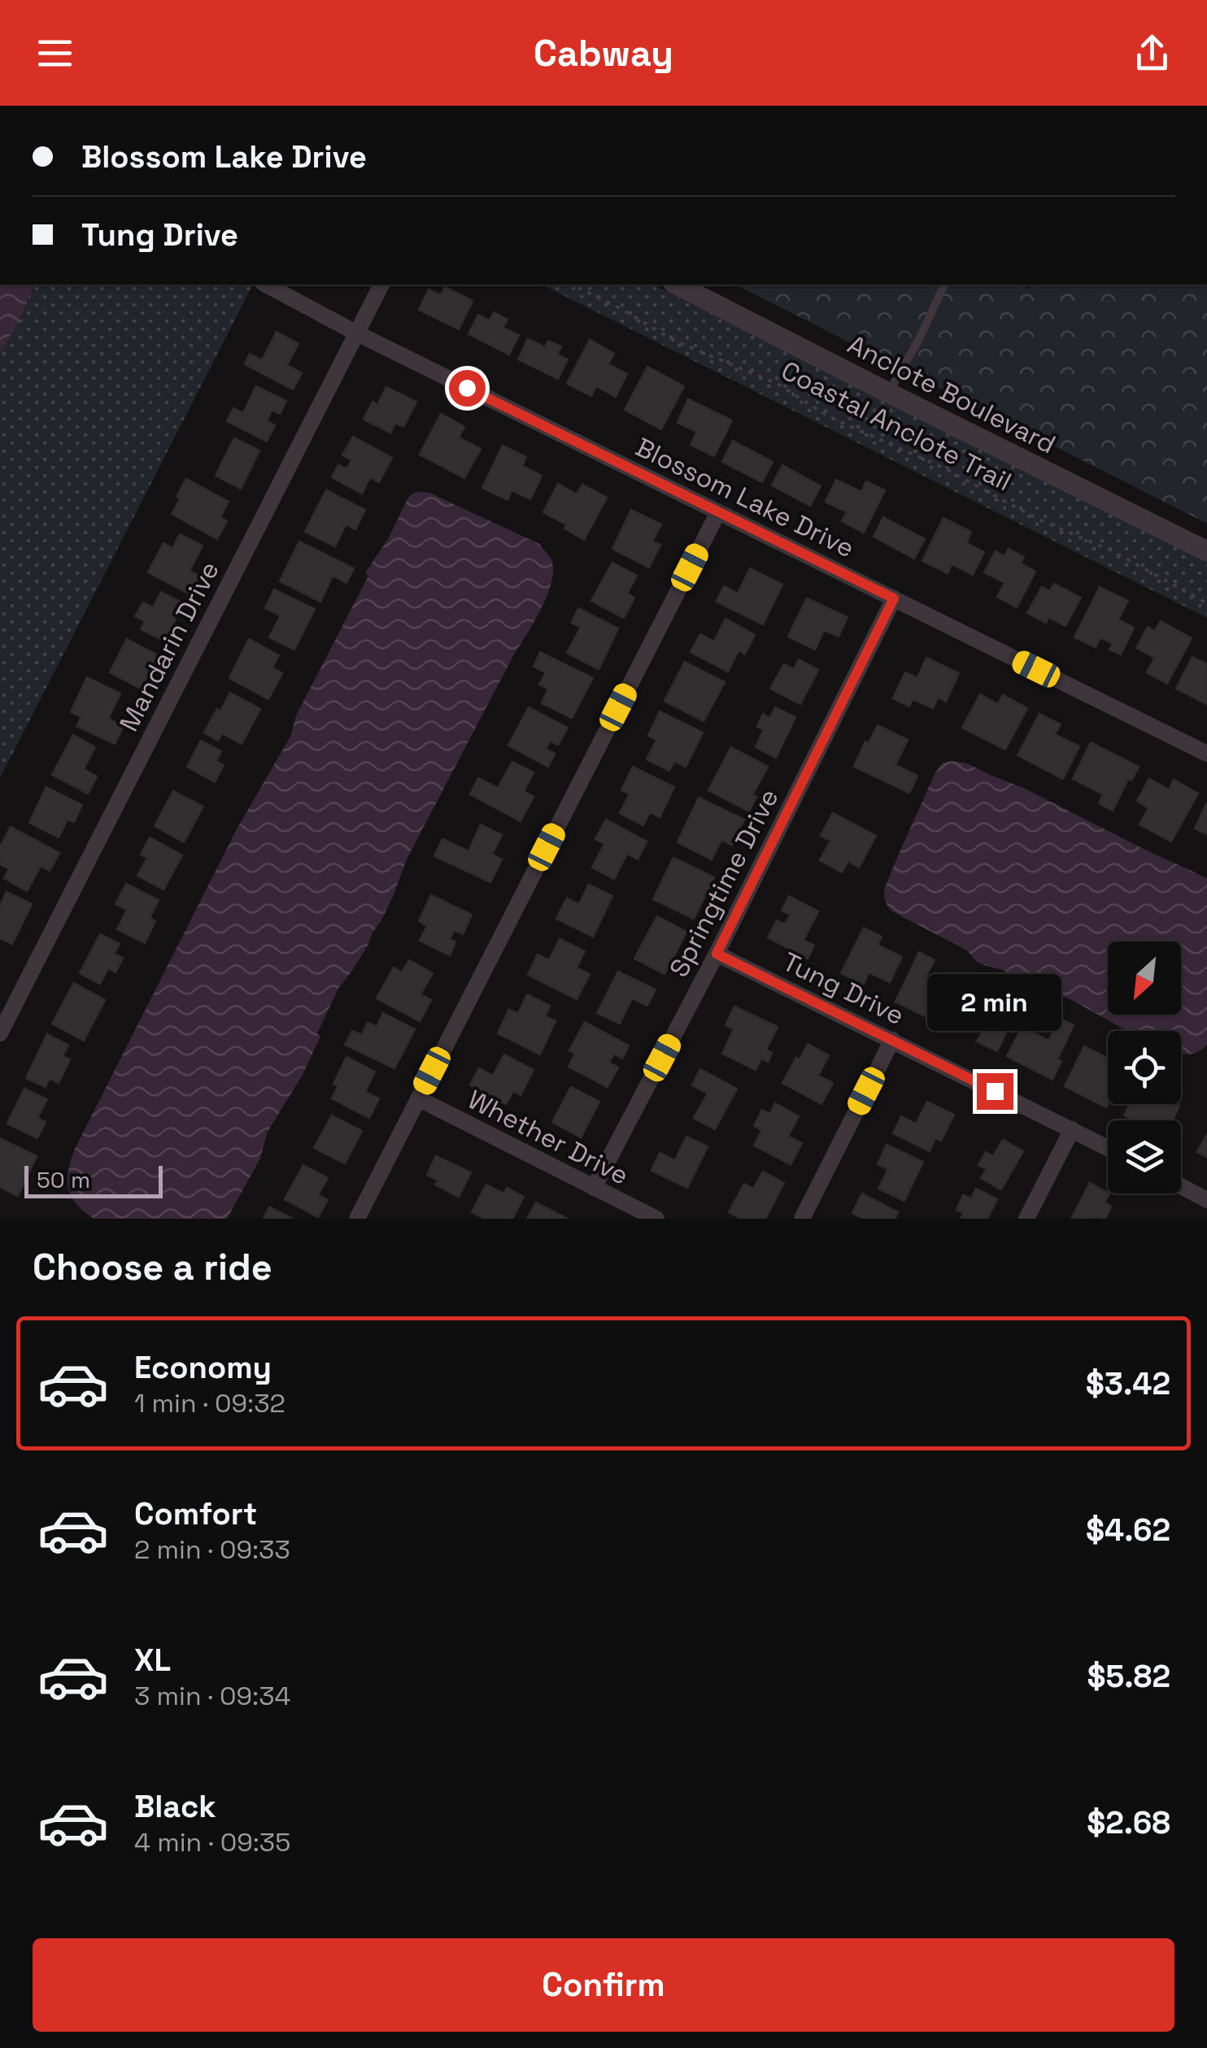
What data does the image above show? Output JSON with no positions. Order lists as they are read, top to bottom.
{
  "streets": {
    "street": [
      "Anclote Boulevard",
      "Blossom Lake Drive",
      "Mandarin Drive",
      "Springtime Drive",
      "Tung Drive",
      "Whether Drive"
    ],
    "path": ["Coastal Anclote Trail"]
  },
  "crossings": [
    ["Blossom Lake Drive", "Mandarin Drive"],
    ["Blossom Lake Drive", "Springtime Drive"],
    ["Springtime Drive", "Tung Drive"],
    ["Springtime Drive", "Whether Drive"]
  ],
  "scale_bar": "50 m",
  "north": "bottom left",
  "page": {
    "header": "Cabway",
    "banner": ["Blossom Lake Drive", "Tung Drive"],
    "bubble": "2 min",
    "scale": "50 m",
    "heading": "Choose a ride",
    "list": [
      {
        "name": "Economy",
        "note": "1 min · 09:32",
        "value": "$3.42"
      },
      {
        "name": "Comfort",
        "note": "2 min · 09:33",
        "value": "$4.62"
      },
      {
        "name": "XL",
        "note": "3 min · 09:34",
        "value": "$5.82"
      },
      {
        "name": "Black",
        "note": "4 min · 09:35",
        "value": "$2.68"
      }
    ],
    "buttons": "Confirm"
  }
}
